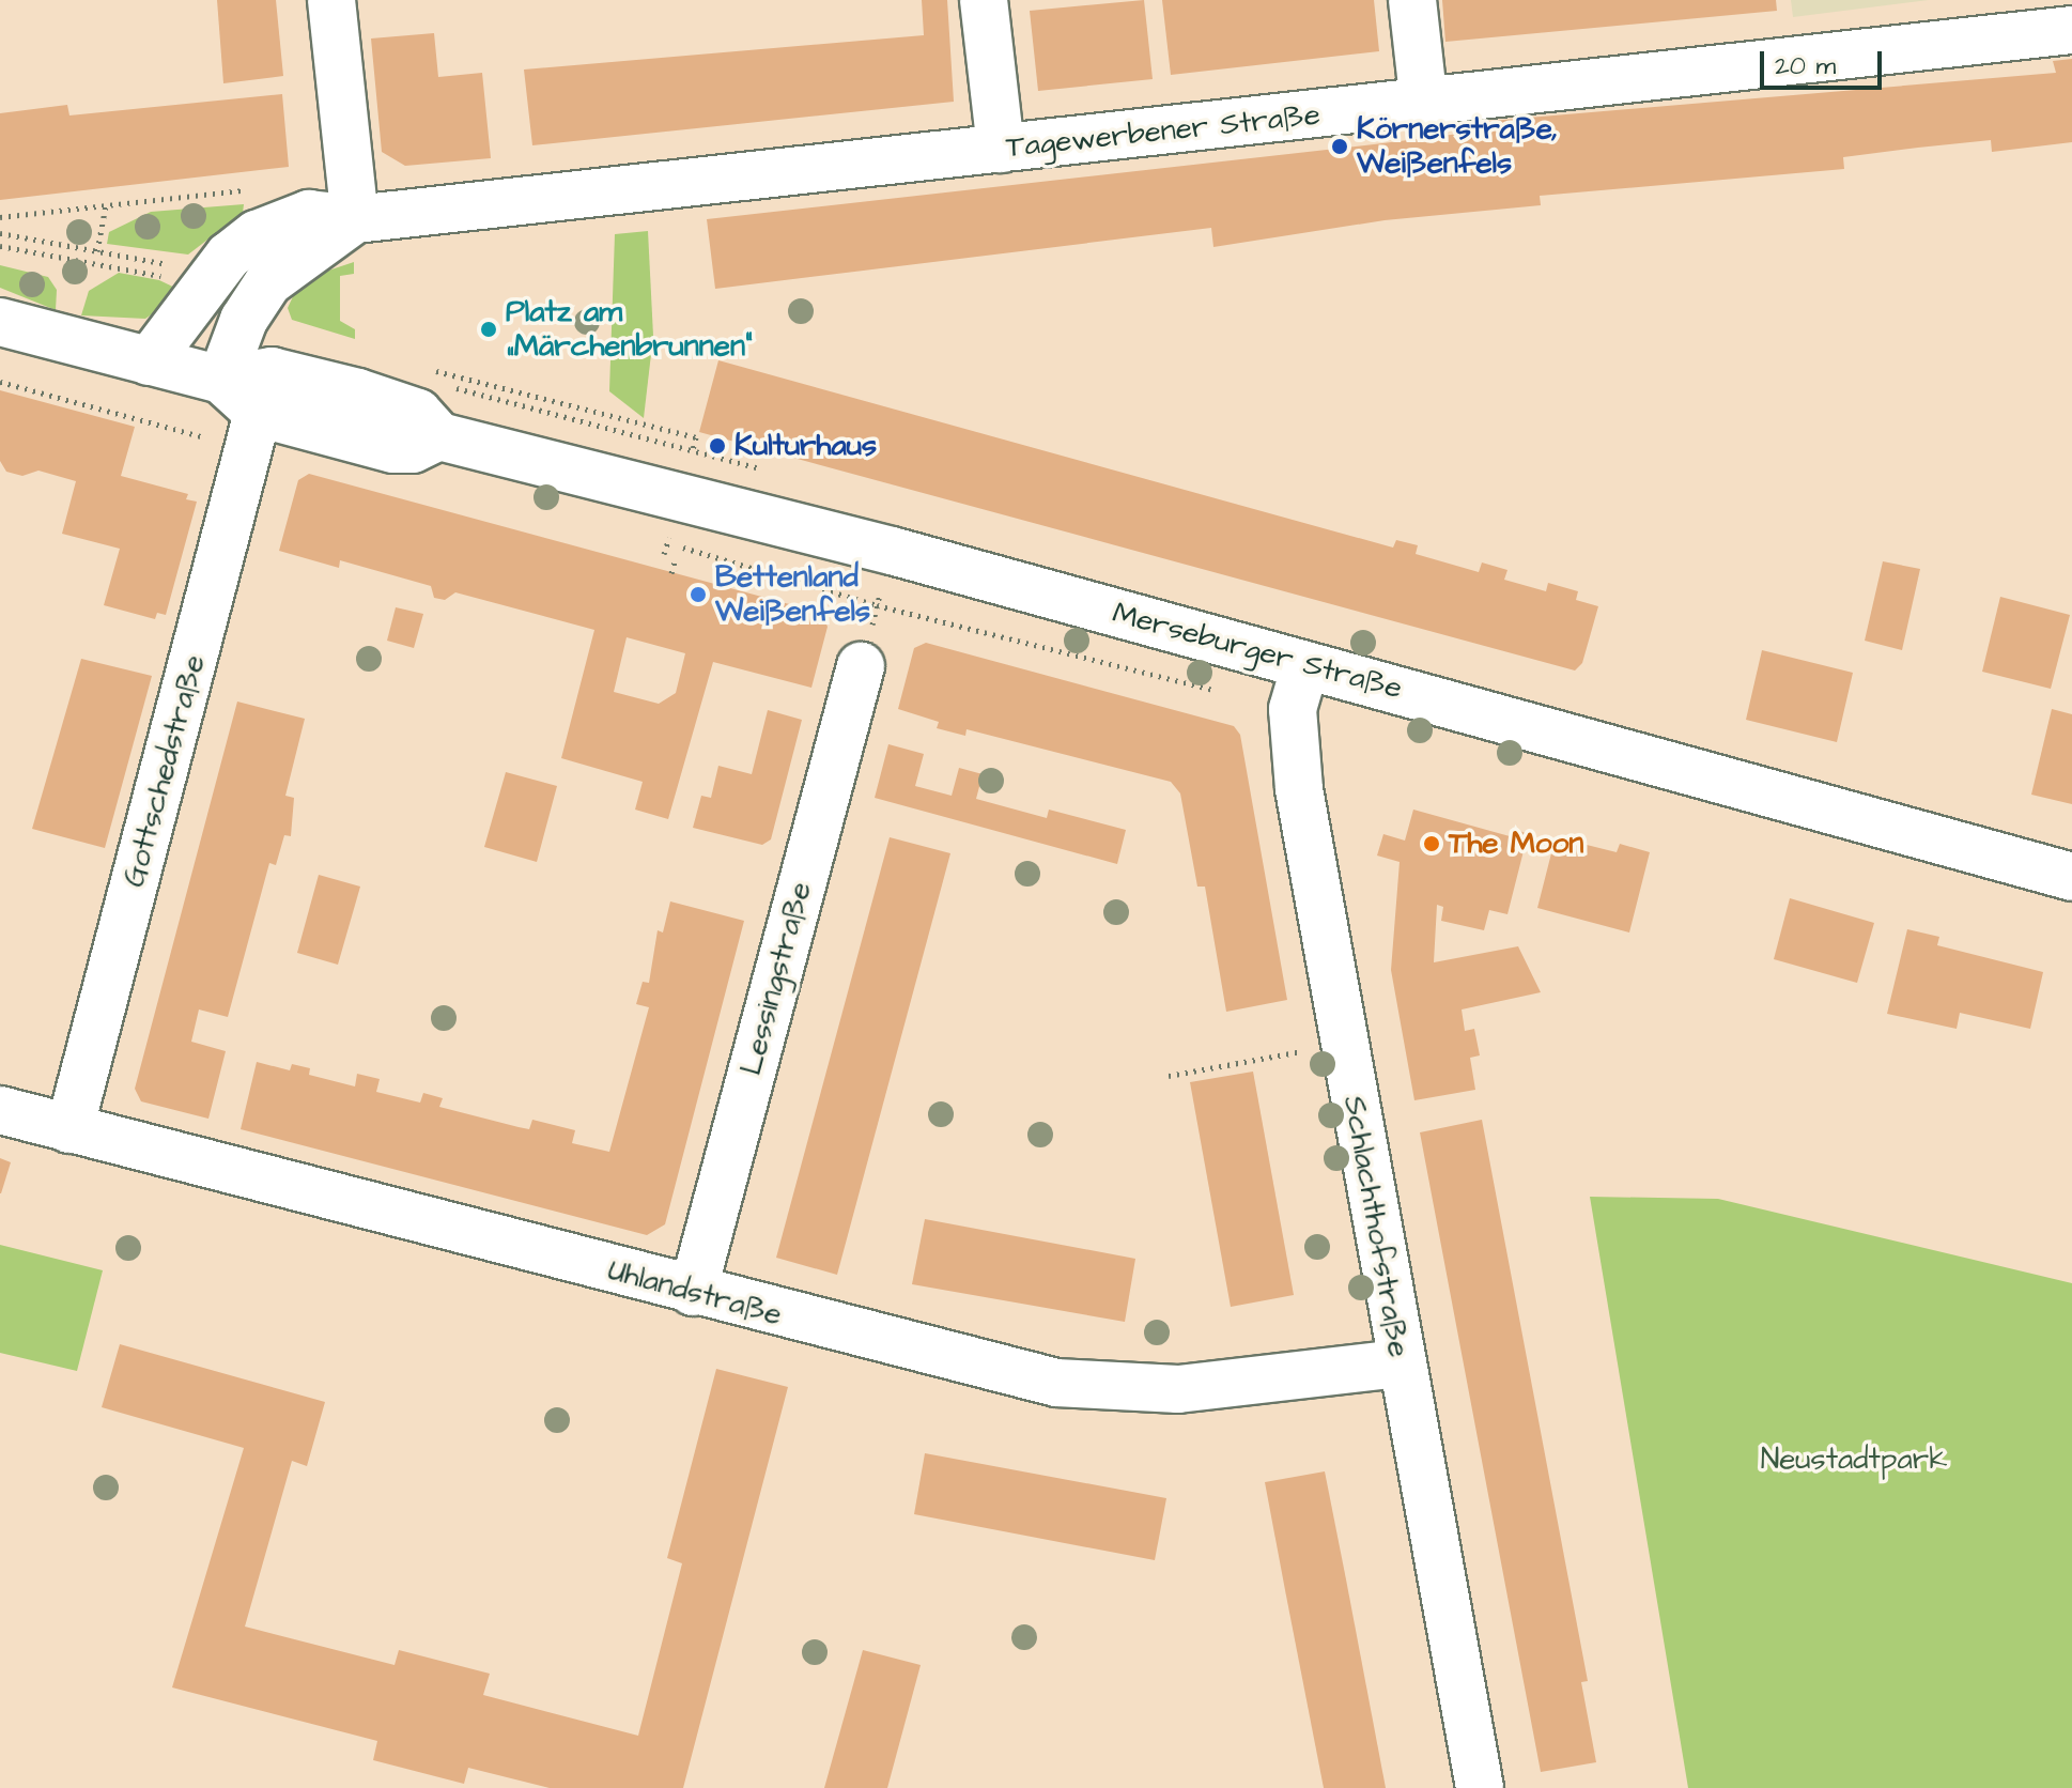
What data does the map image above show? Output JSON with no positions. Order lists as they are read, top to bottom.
{
  "streets": {
    "street": [
      "Tagewerbener Straße",
      "Merseburger Straße",
      "Gottschedstraße",
      "Lessingstraße",
      "Schlachthofstraße",
      "Uhlandstraße"
    ]
  },
  "crossings": [
    ["Tagewerbener Straße", "Merseburger Straße"],
    ["Merseburger Straße", "Gottschedstraße"],
    ["Merseburger Straße", "Schlachthofstraße"],
    ["Gottschedstraße", "Uhlandstraße"],
    ["Lessingstraße", "Uhlandstraße"],
    ["Schlachthofstraße", "Uhlandstraße"]
  ],
  "parks": ["Neustadtpark"],
  "places": [
    "Körnerstraße, Weißenfels",
    "Platz am „Märchenbrunnen“",
    "Kulturhaus",
    "Bettenland Weißenfels",
    "The Moon"
  ],
  "scale_bar": "20 m"
}
